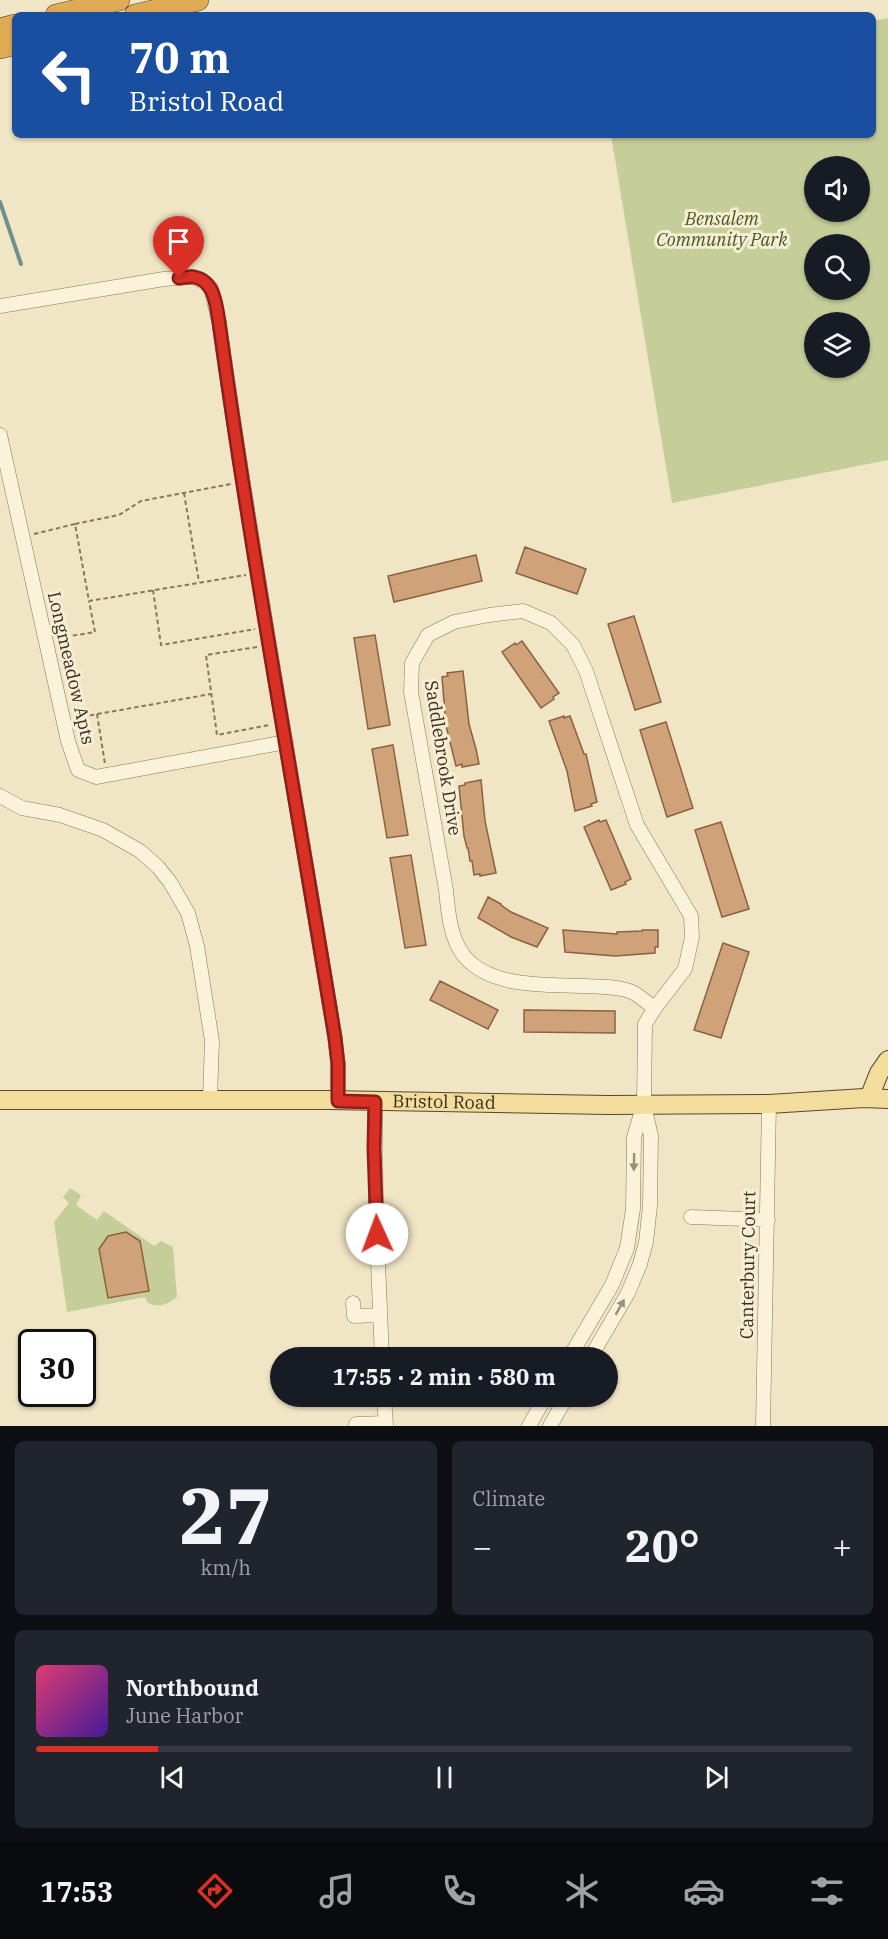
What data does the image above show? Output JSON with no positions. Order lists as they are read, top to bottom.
{
  "streets": {
    "main road": ["Bristol Road"],
    "street": ["Longmeadow Apts", "Saddlebrook Drive", "Canterbury Court"]
  },
  "crossings": [
    ["Saddlebrook Drive", "Bristol Road"],
    ["Bristol Road", "Canterbury Court"]
  ],
  "parks": ["Bensalem Community Park"],
  "page": {
    "turn": ["70 m", "Bristol Road"],
    "limit": "30",
    "trip": "17:55 · 2 min · 580 m",
    "tile": [
      ["27", "km/h"],
      "Climate"
    ],
    "heat": ["−", "20°", "+"],
    "song": ["Northbound", "June Harbor"],
    "tabs": "17:53"
  }
}
